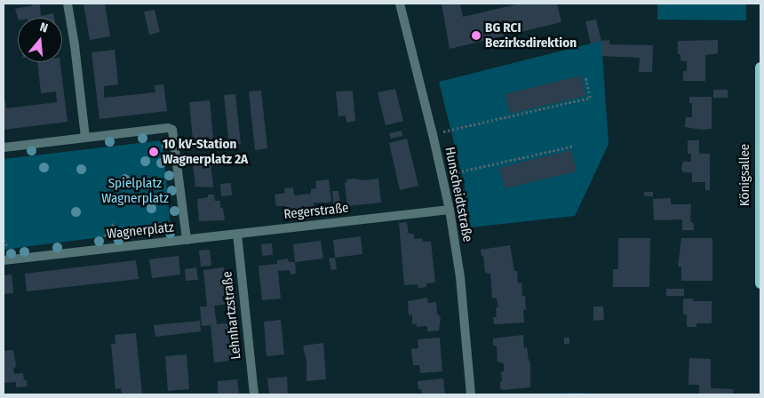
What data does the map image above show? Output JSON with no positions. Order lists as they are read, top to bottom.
{
  "streets": {
    "main road": ["Königsallee"],
    "street": [
      "Hunscheidtstraße",
      "Regerstraße",
      "Wagnerplatz",
      "Lehnhartzstraße"
    ]
  },
  "crossings": [
    ["Hunscheidtstraße", "Regerstraße"],
    ["Regerstraße", "Wagnerplatz"],
    ["Regerstraße", "Lehnhartzstraße"]
  ],
  "parks": ["Spielplatz Wagnerplatz"],
  "places": ["BG RCI Bezirksdirektion", "10 kV-Station Wagnerplatz 2A"],
  "north": "top"
}
